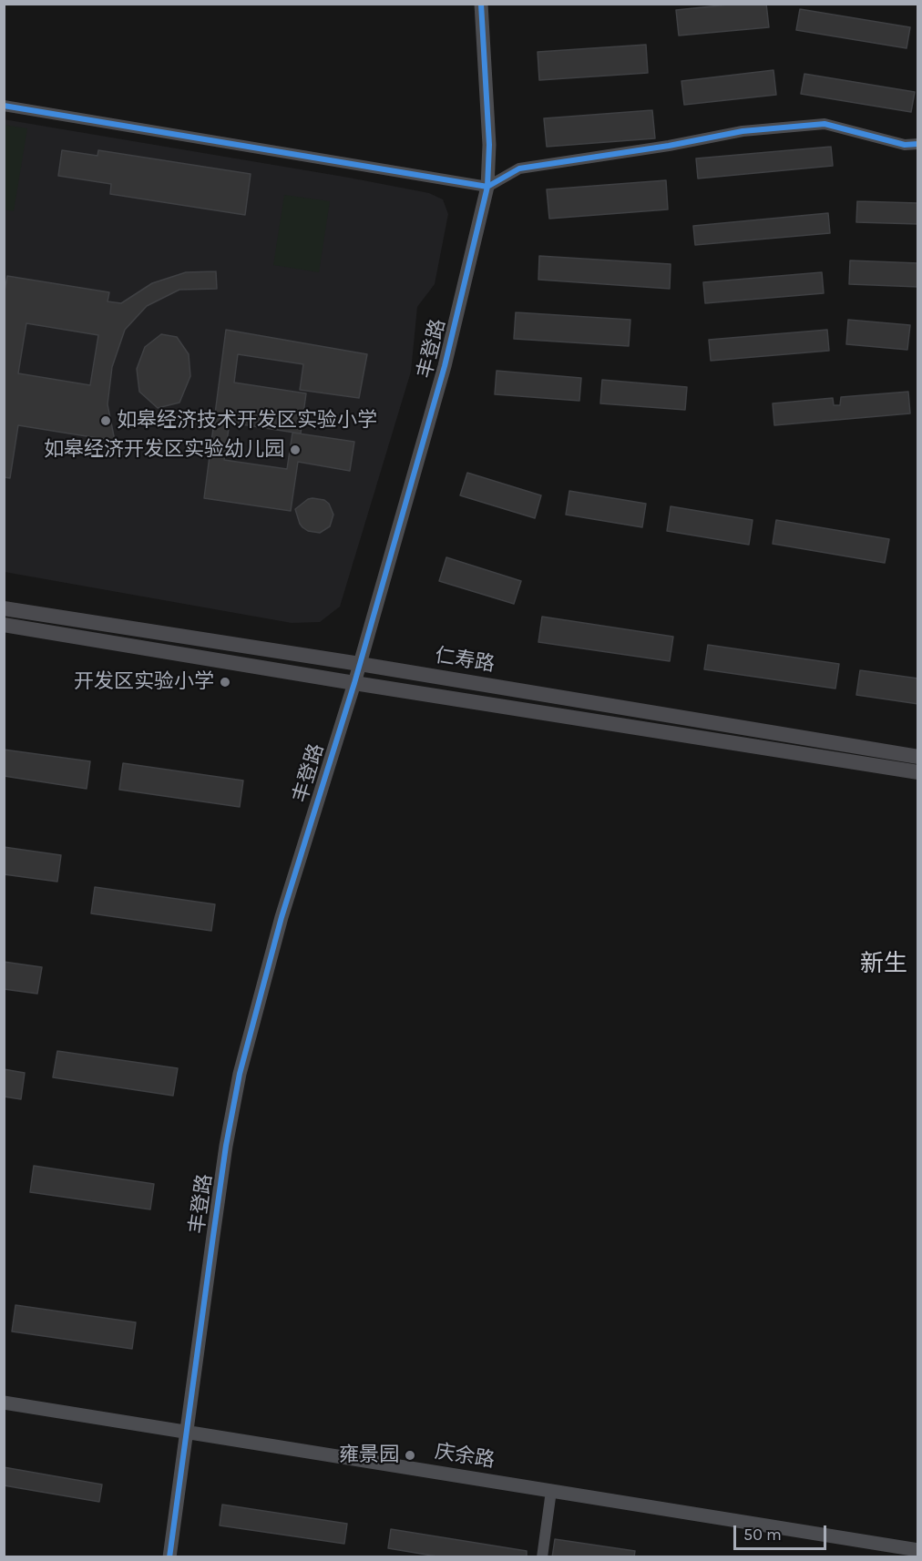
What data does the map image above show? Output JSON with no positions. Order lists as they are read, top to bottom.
{
  "streets": {
    "main road": ["仁寿路"],
    "street": ["丰登路", "庆余路"]
  },
  "crossings": [
    ["丰登路", "仁寿路"],
    ["丰登路", "庆余路"]
  ],
  "districts": ["新生"],
  "places": [
    "如皋经济技术开发区实验小学",
    "如皋经济开发区实验幼儿园",
    "开发区实验小学",
    "雍景园"
  ],
  "scale_bar": "50 m"
}
